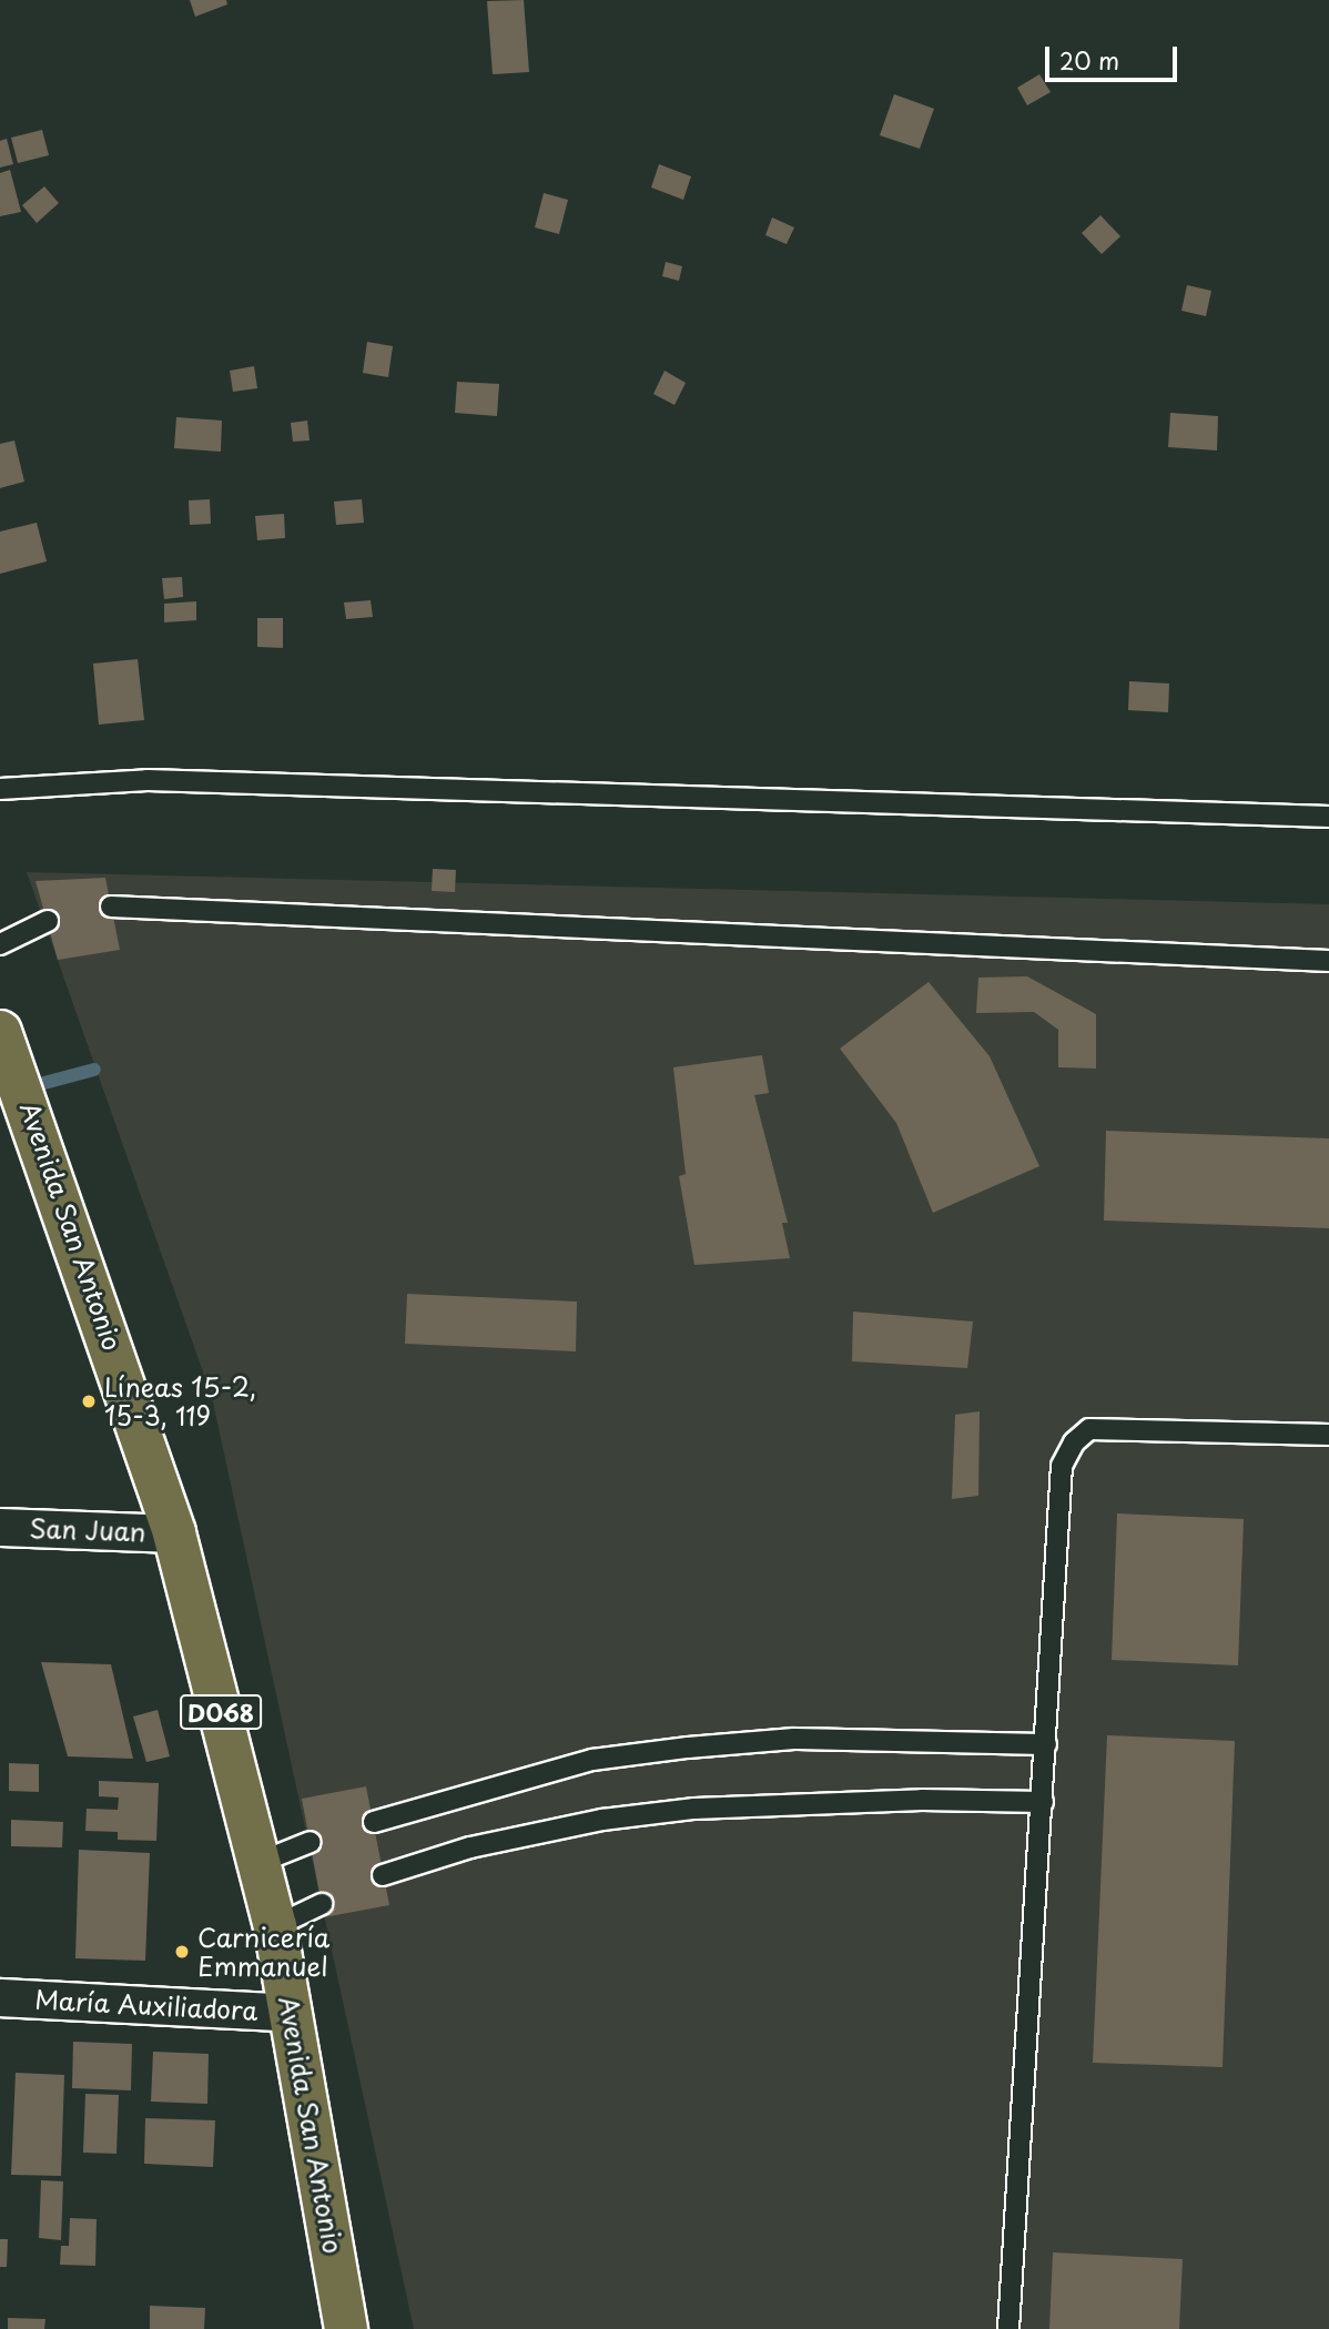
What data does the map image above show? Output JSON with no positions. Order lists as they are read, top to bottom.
{
  "streets": {
    "main road": ["Avenida San Antonio", "D068"],
    "street": ["San Juan", "María Auxiliadora"]
  },
  "crossings": [
    ["Avenida San Antonio", "San Juan"],
    ["Avenida San Antonio", "María Auxiliadora"]
  ],
  "places": ["Líneas 15-2, 15-3, 119", "Carnicería Emmanuel"],
  "scale_bar": "20 m"
}
